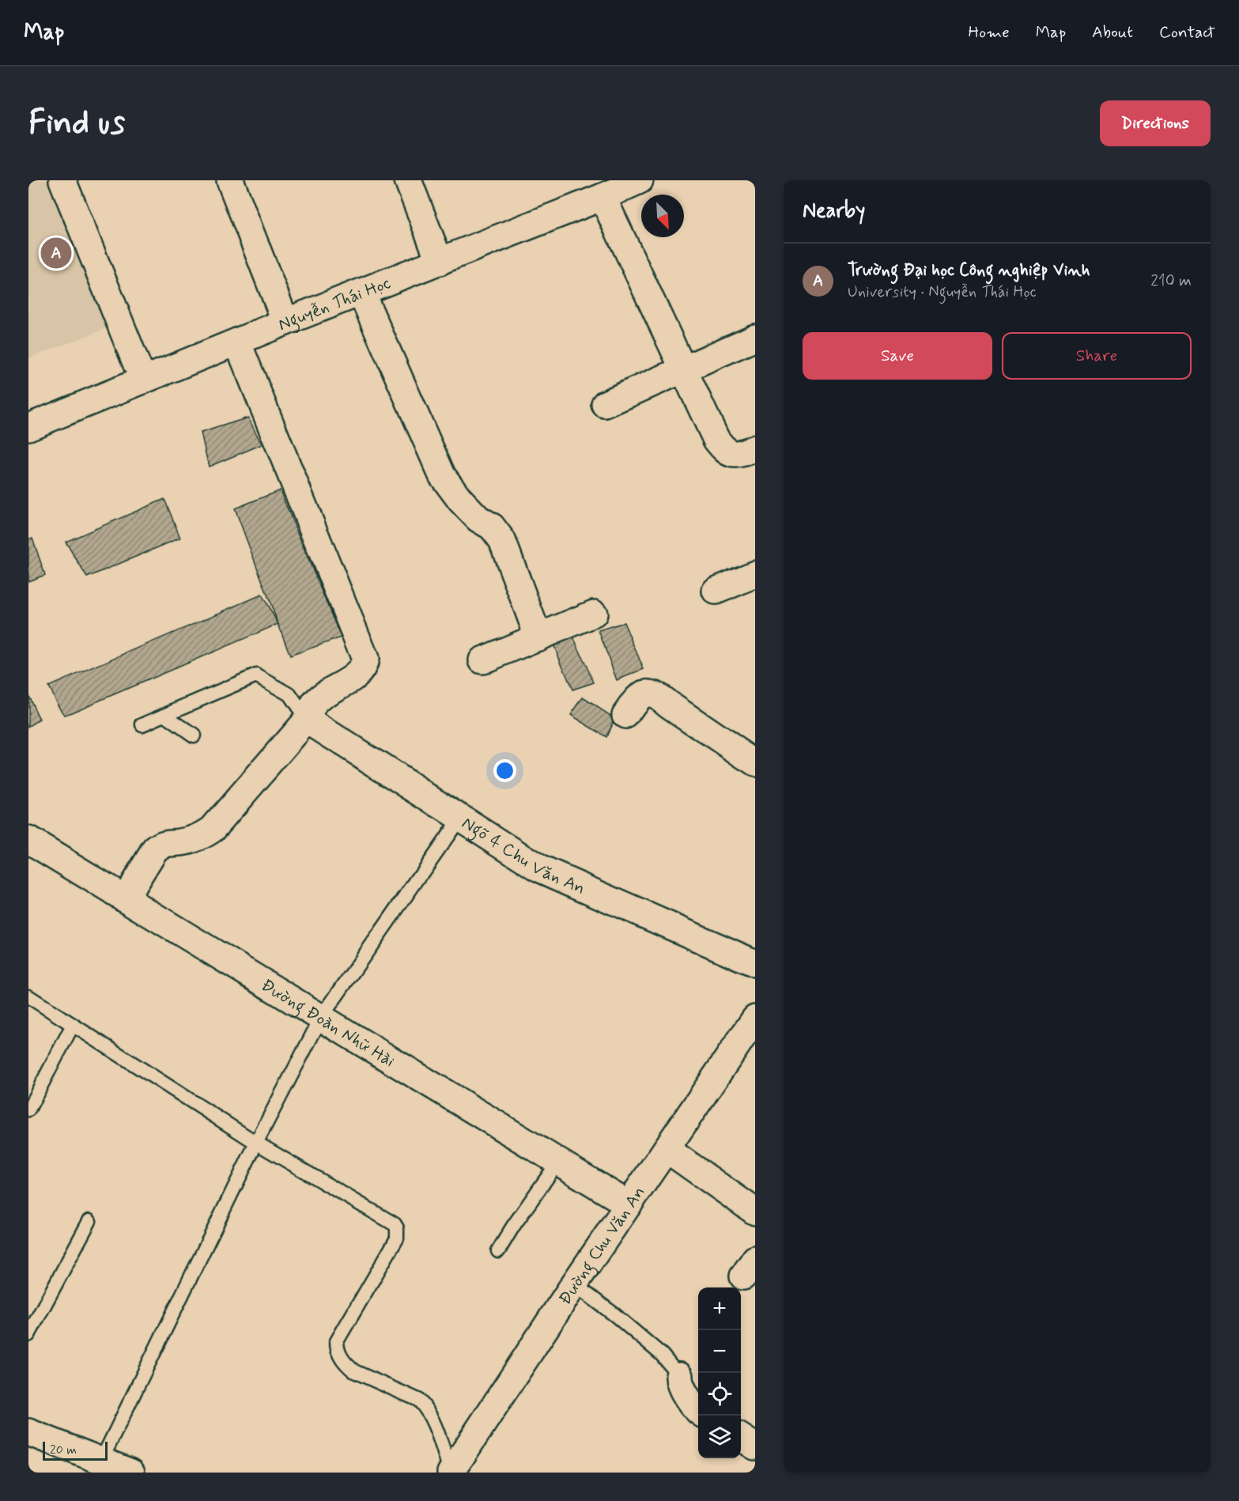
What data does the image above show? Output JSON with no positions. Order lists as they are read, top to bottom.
{
  "streets": {
    "street": [
      "Nguyễn Thái Học",
      "Ngõ 4 Chu Văn An",
      "Đường Đoàn Nhữ Hài",
      "Đường Chu Văn An"
    ]
  },
  "crossings": [
    ["Đường Đoàn Nhữ Hài", "Đường Chu Văn An"]
  ],
  "scale_bar": "20 m",
  "north": "bottom right",
  "page": {
    "header": "Map",
    "nav": [
      "Home",
      "Map",
      "About",
      "Contact"
    ],
    "buttons": [
      "Directions",
      ["Save", "Share"]
    ],
    "title": "Find us",
    "heading": "Nearby",
    "pins": "A",
    "list": [
      {
        "mark": "A",
        "name": "Trường Đại học Công nghiệp Vinh",
        "note": "University · Nguyễn Thái Học",
        "value": "210 m"
      }
    ],
    "map_buttons": ["+", "−"],
    "scale": "20 m"
  }
}
